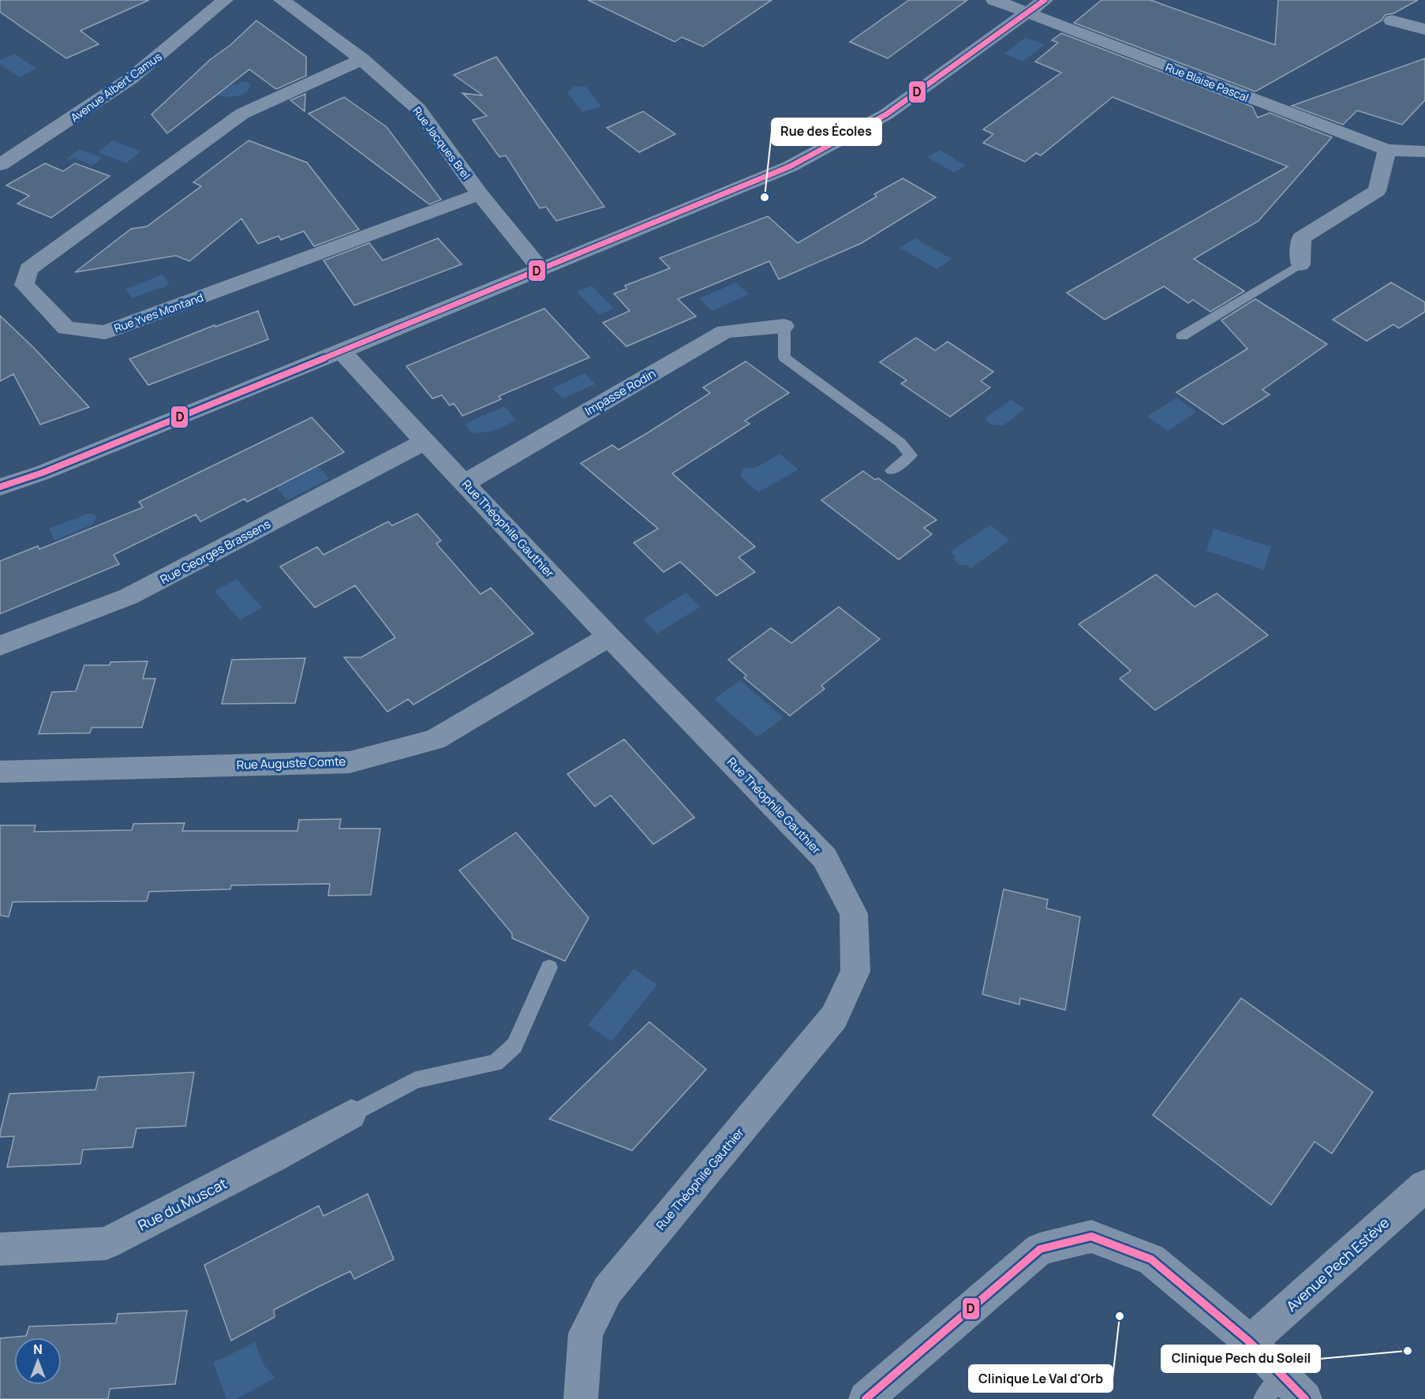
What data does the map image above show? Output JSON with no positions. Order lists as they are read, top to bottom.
{
  "streets": {
    "street": [
      "Rue Blaise Pascal",
      "Avenue Albert Camus",
      "Rue Jacques Brel",
      "Rue Yves Montand",
      "Impasse Rodin",
      "Rue Théophile Gauthier",
      "Rue Georges Brassens",
      "Rue Auguste Comte",
      "Rue du Muscat",
      "Avenue Pech Estève"
    ]
  },
  "crossings": [
    ["Rue Jacques Brel", "Rue Yves Montand"],
    ["Impasse Rodin", "Rue Théophile Gauthier"],
    ["Rue Théophile Gauthier", "Rue Georges Brassens"],
    ["Rue Théophile Gauthier", "Rue Auguste Comte"]
  ],
  "places": ["Rue des Écoles", "Clinique Le Val d'Orb", "Clinique Pech du Soleil"],
  "lines": ["transit line D"],
  "north": "top"
}
